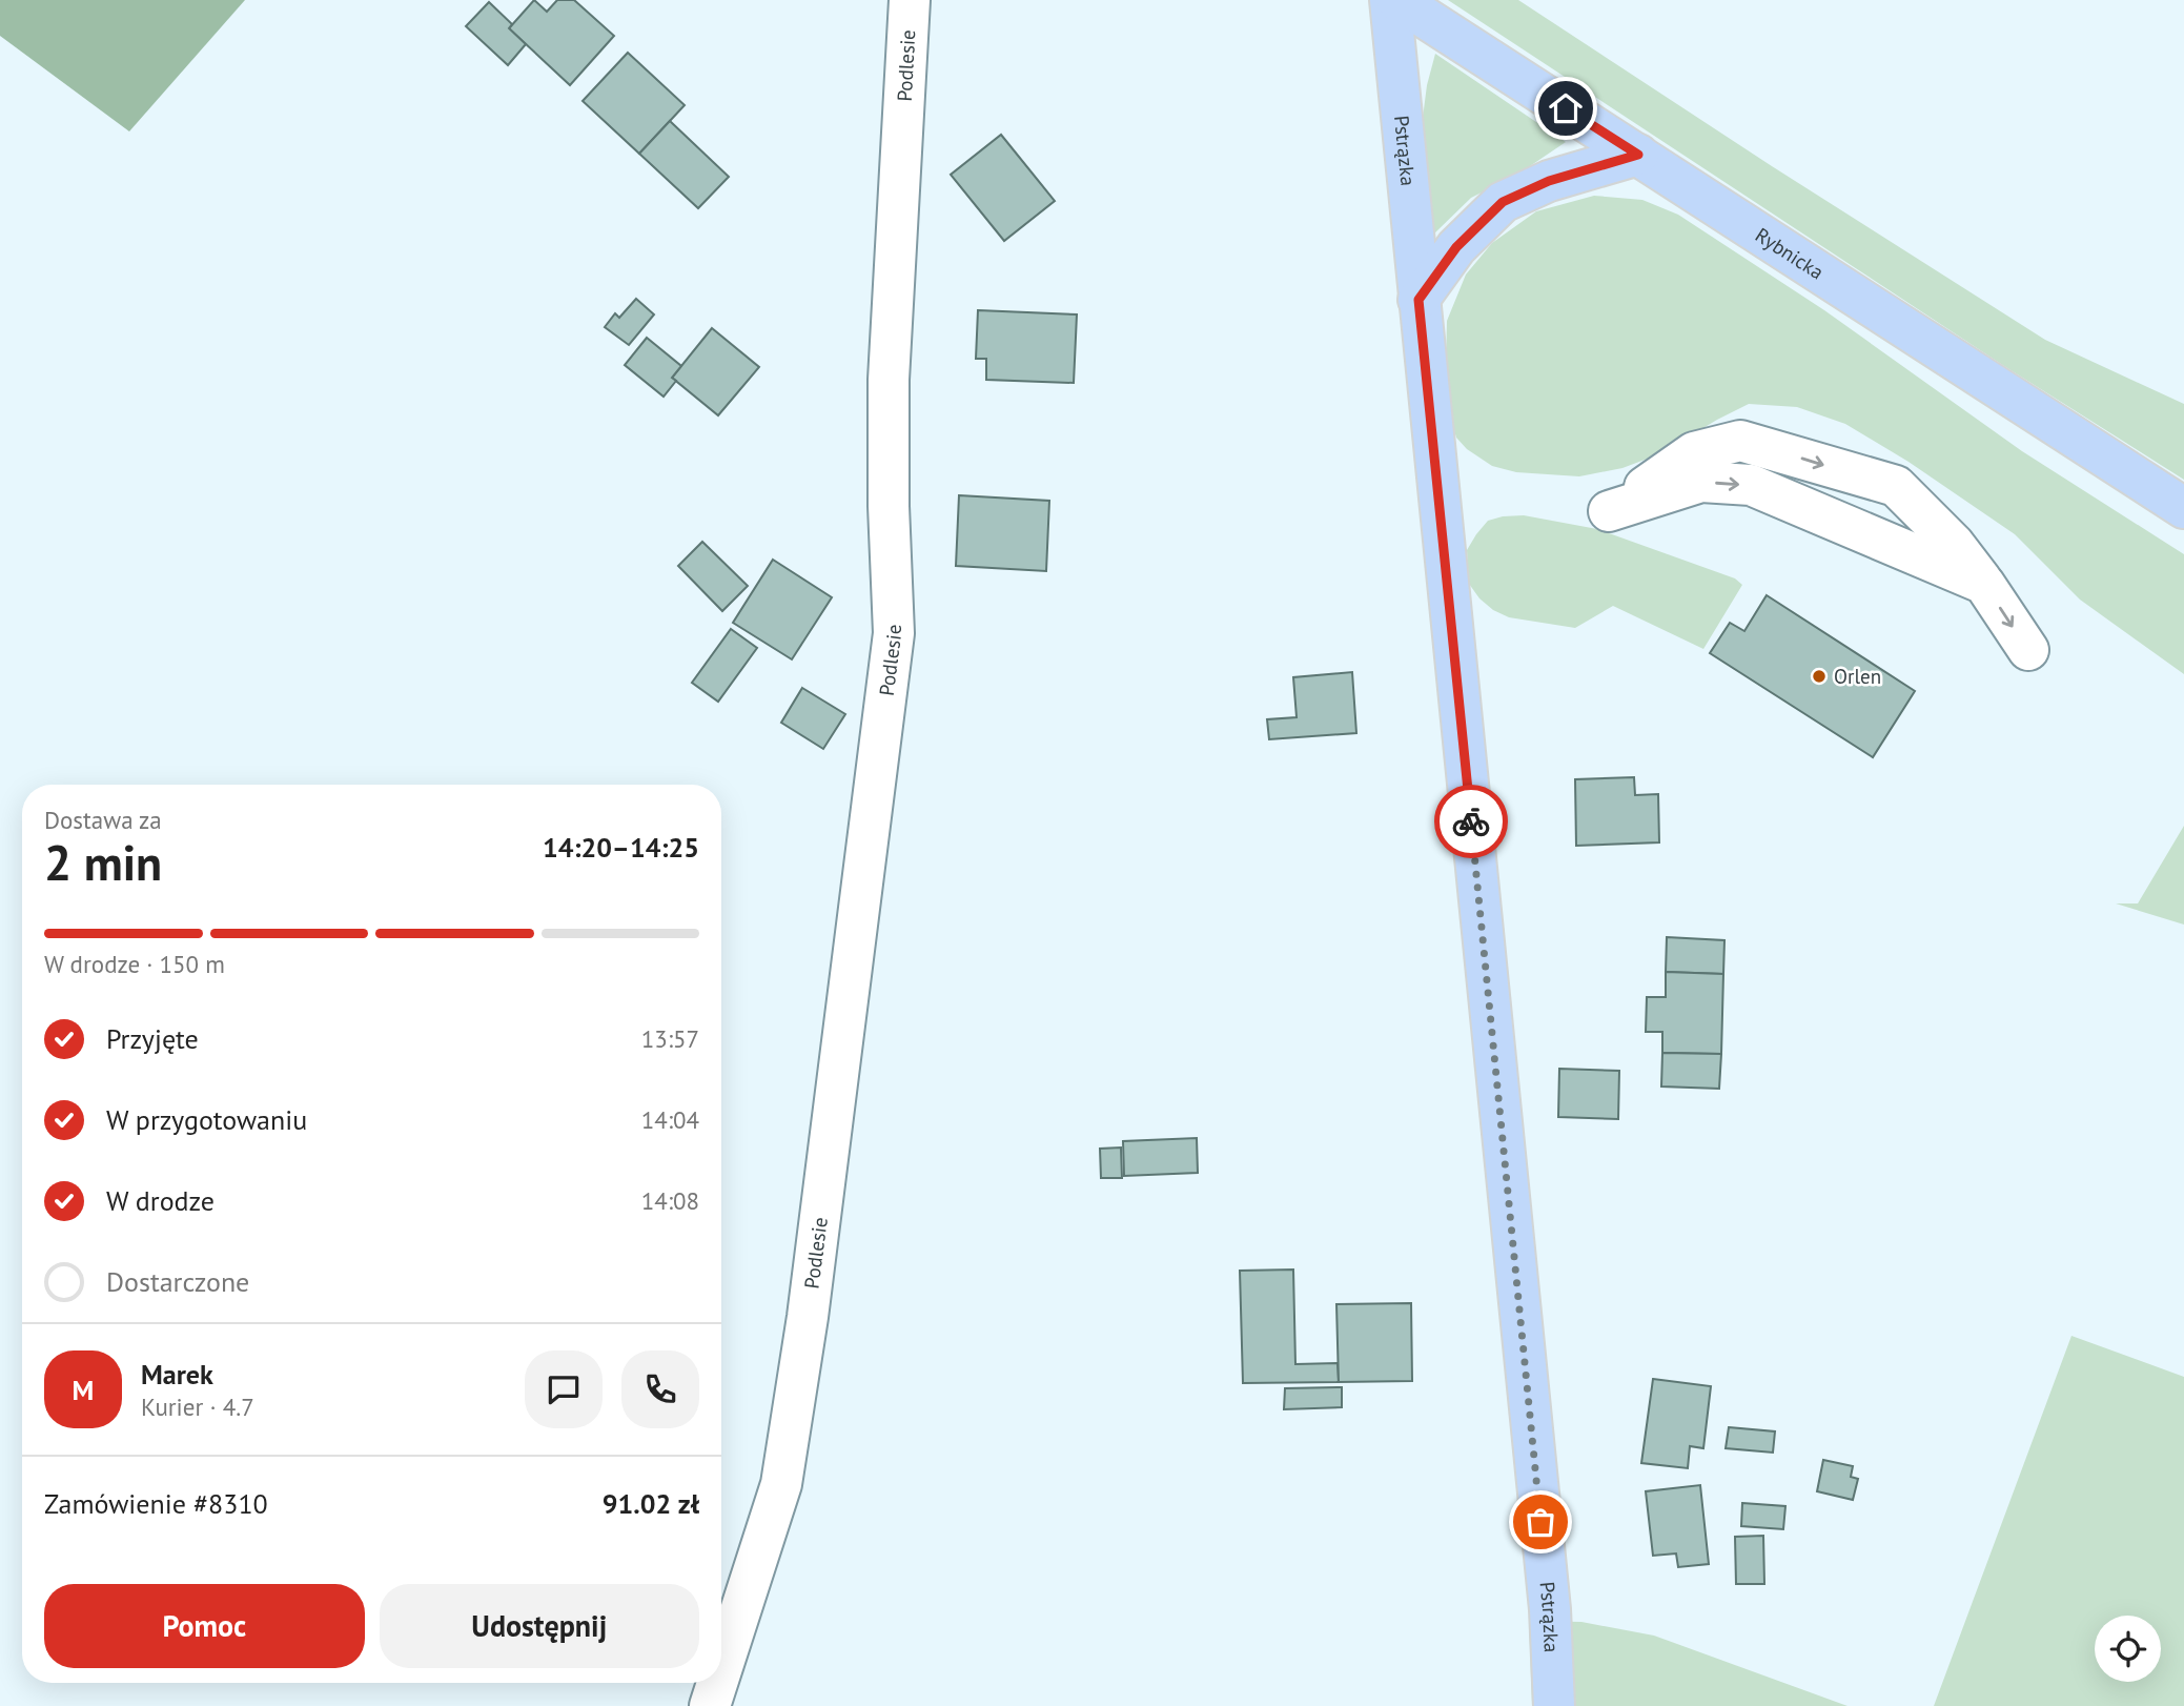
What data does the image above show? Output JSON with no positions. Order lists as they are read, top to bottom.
{
  "streets": {
    "main road": ["Pstrązka", "Rybnicka"],
    "street": ["Podlesie"]
  },
  "places": ["Orlen"],
  "page": {
    "heading": ["2 min", "Dostawa za", "14:20–14:25"],
    "panel": [
      "Marek",
      "Kurier · 4.7",
      "Zamówienie #8310",
      "91.02 zł"
    ],
    "bar": "W drodze · 150 m",
    "list": [
      ["Przyjęte", "13:57"],
      ["W przygotowaniu", "14:04"],
      ["W drodze", "14:08"],
      "Dostarczone"
    ],
    "round": "M",
    "buttons": ["Pomoc", "Udostępnij"]
  }
}
